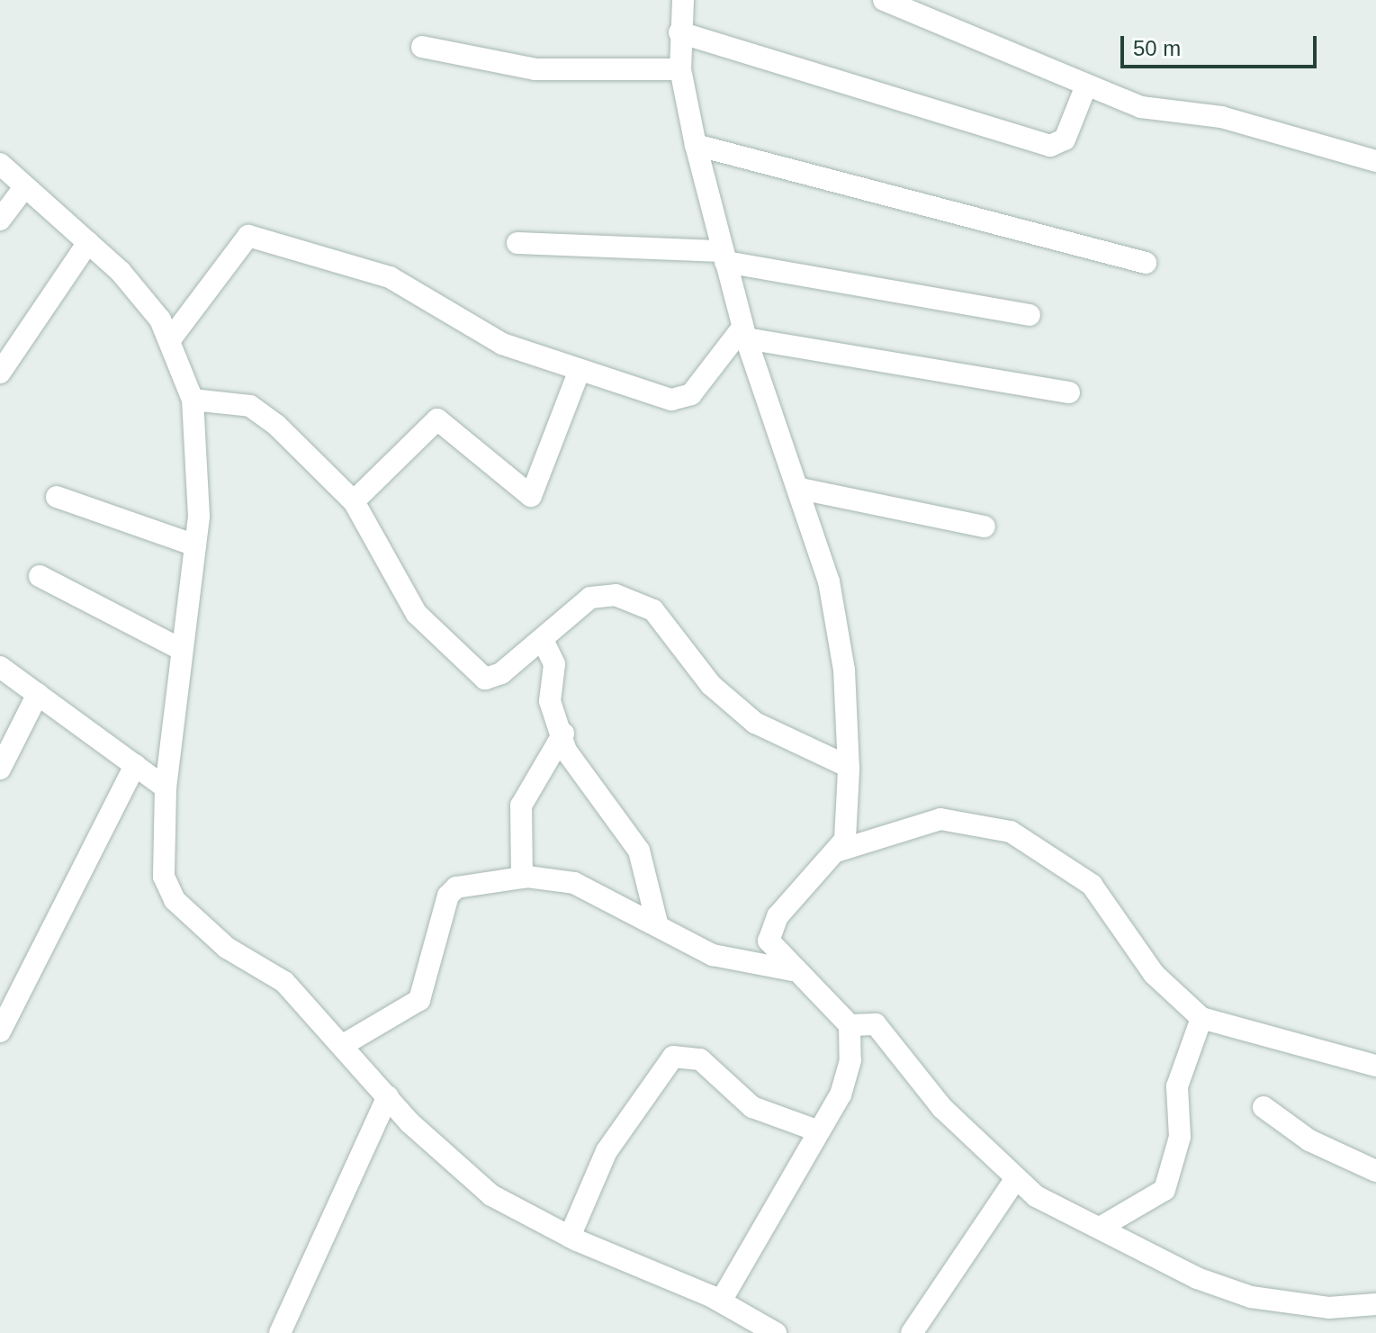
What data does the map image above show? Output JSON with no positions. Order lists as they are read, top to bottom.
{
  "scale_bar": "50 m"
}
